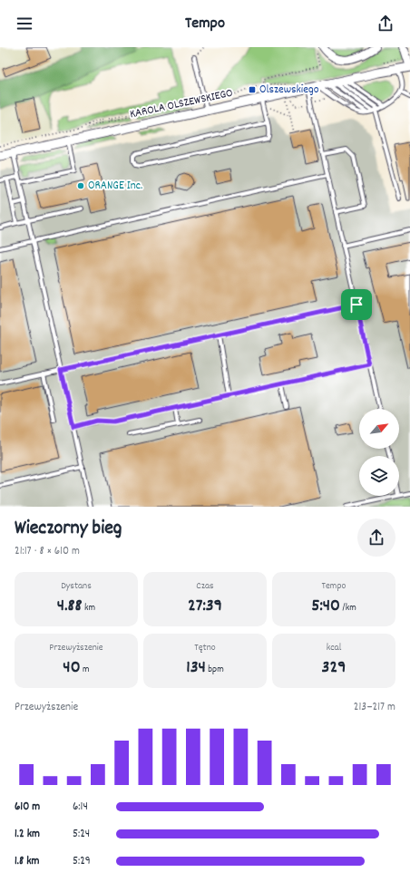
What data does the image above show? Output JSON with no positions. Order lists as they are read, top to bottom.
{
  "streets": {
    "street": ["KAROLA OLSZEWSKIEGO"]
  },
  "places": {
    "transit": ["Olszewskiego"],
    "other": ["ORANGE Inc."]
  },
  "north": "top right",
  "page": {
    "header": "Tempo",
    "heading": ["Wieczorny bieg", "21:17 · 8 × 610 m"],
    "stats": [
      ["Dystans", "4.88 km"],
      ["Czas", "27:39"],
      ["Tempo", "5:40 /km"],
      ["Przewyższenie", "40 m"],
      ["Tętno", "134 bpm"],
      ["kcal", "329"]
    ],
    "chart": ["Przewyższenie", "213–217 m"],
    "list": [
      {
        "name": "610 m",
        "note": "6:14"
      },
      {
        "name": "1.2 km",
        "note": "5:24"
      },
      {
        "name": "1.8 km",
        "note": "5:29"
      }
    ]
  }
}
